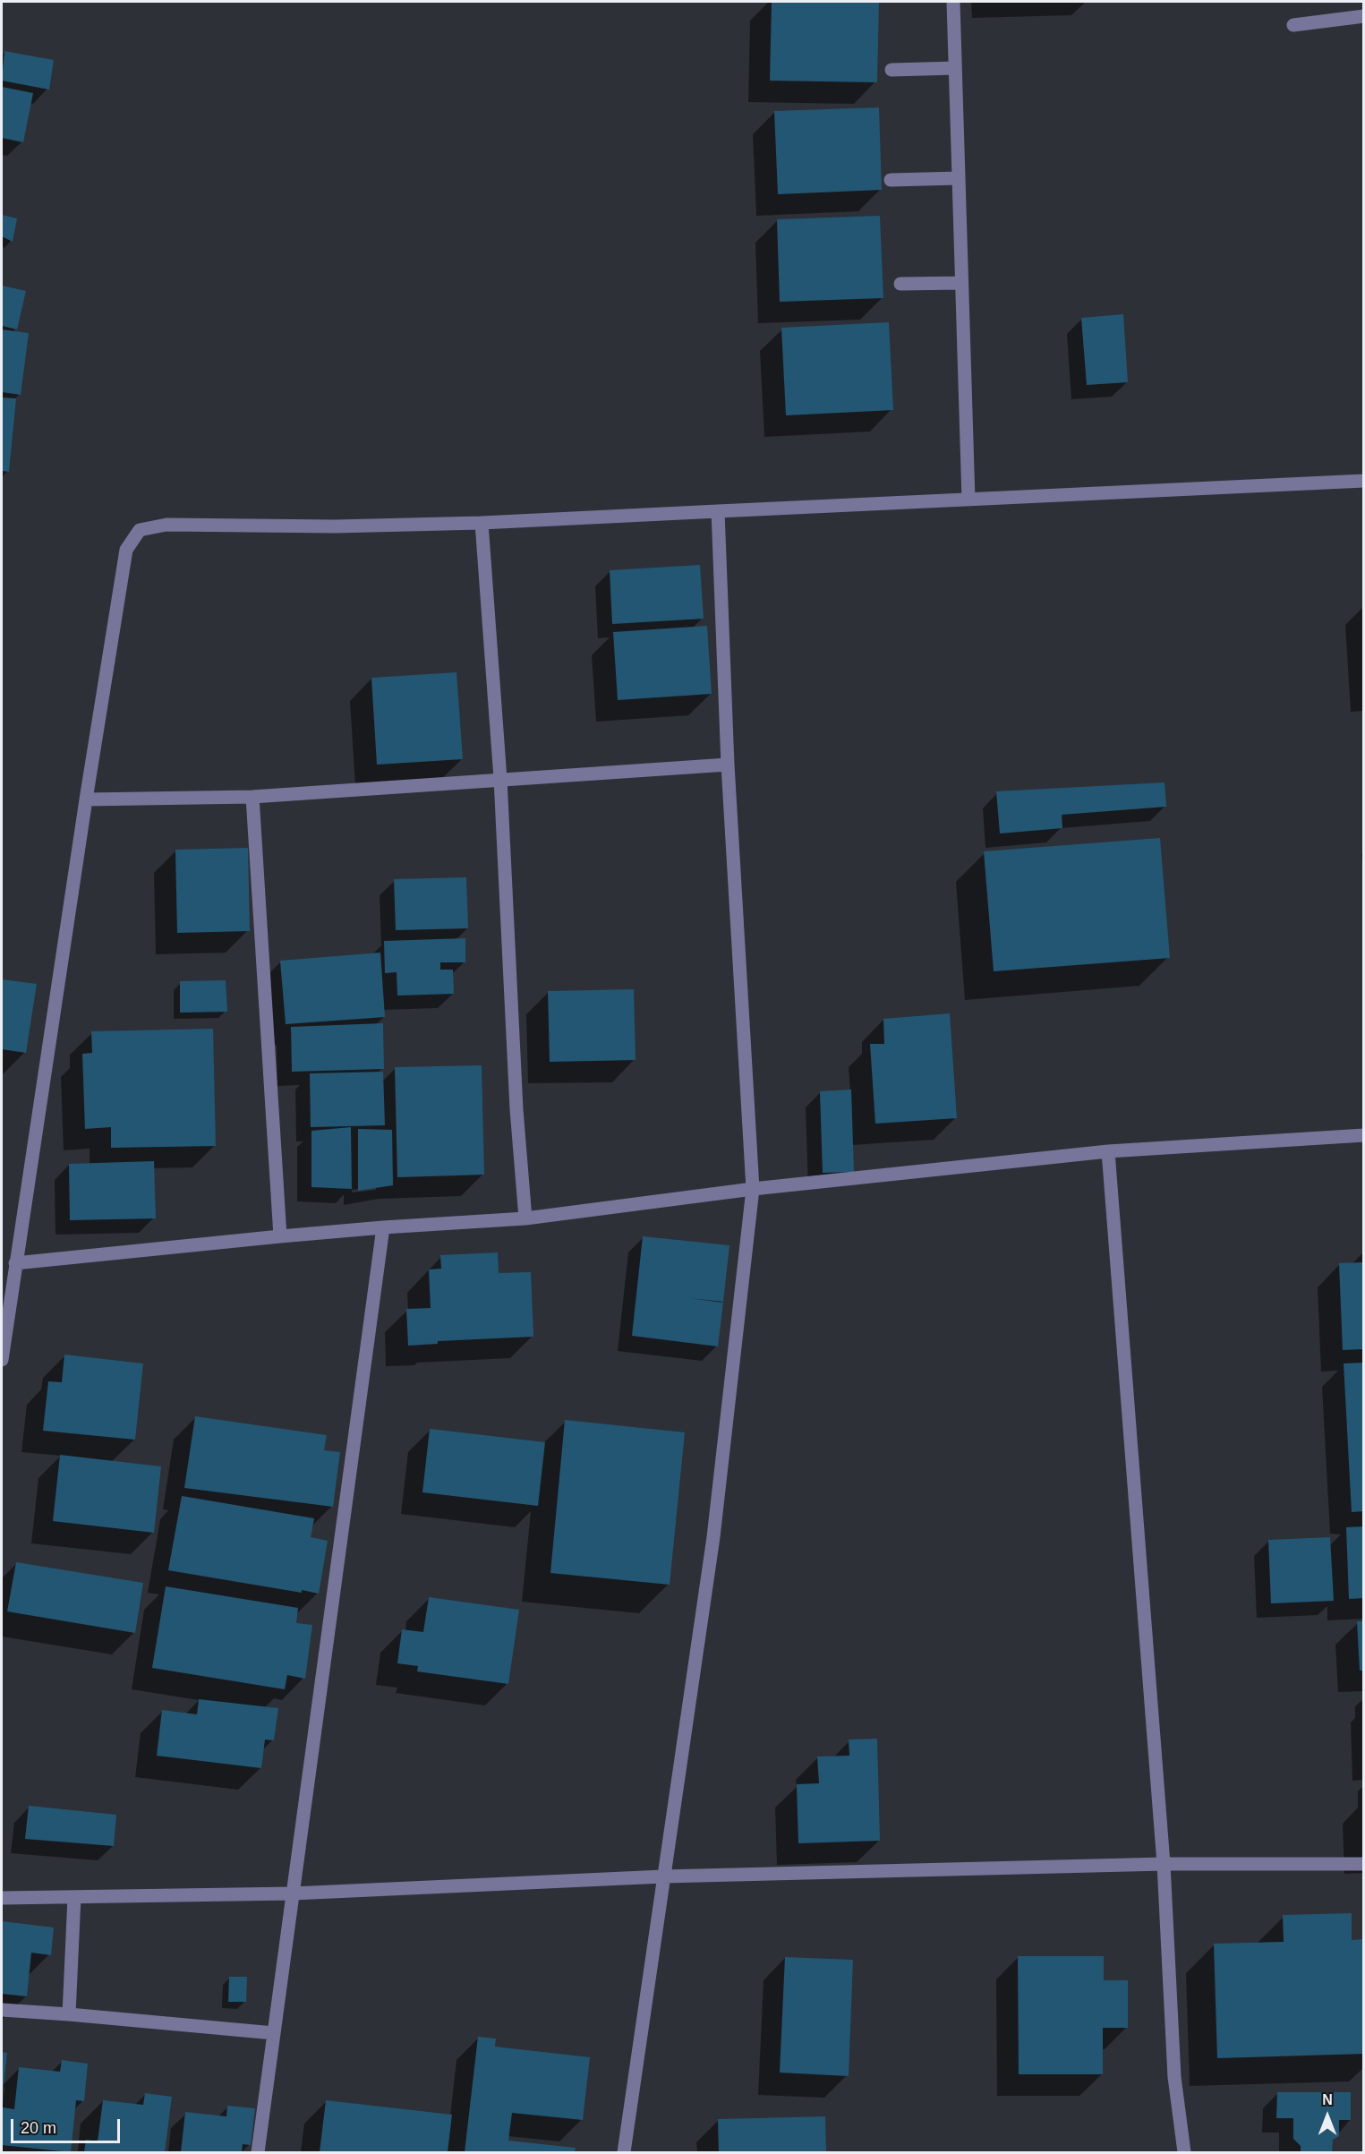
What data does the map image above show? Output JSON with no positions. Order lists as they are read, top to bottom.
{
  "scale_bar": "20 m",
  "north": "top"
}
